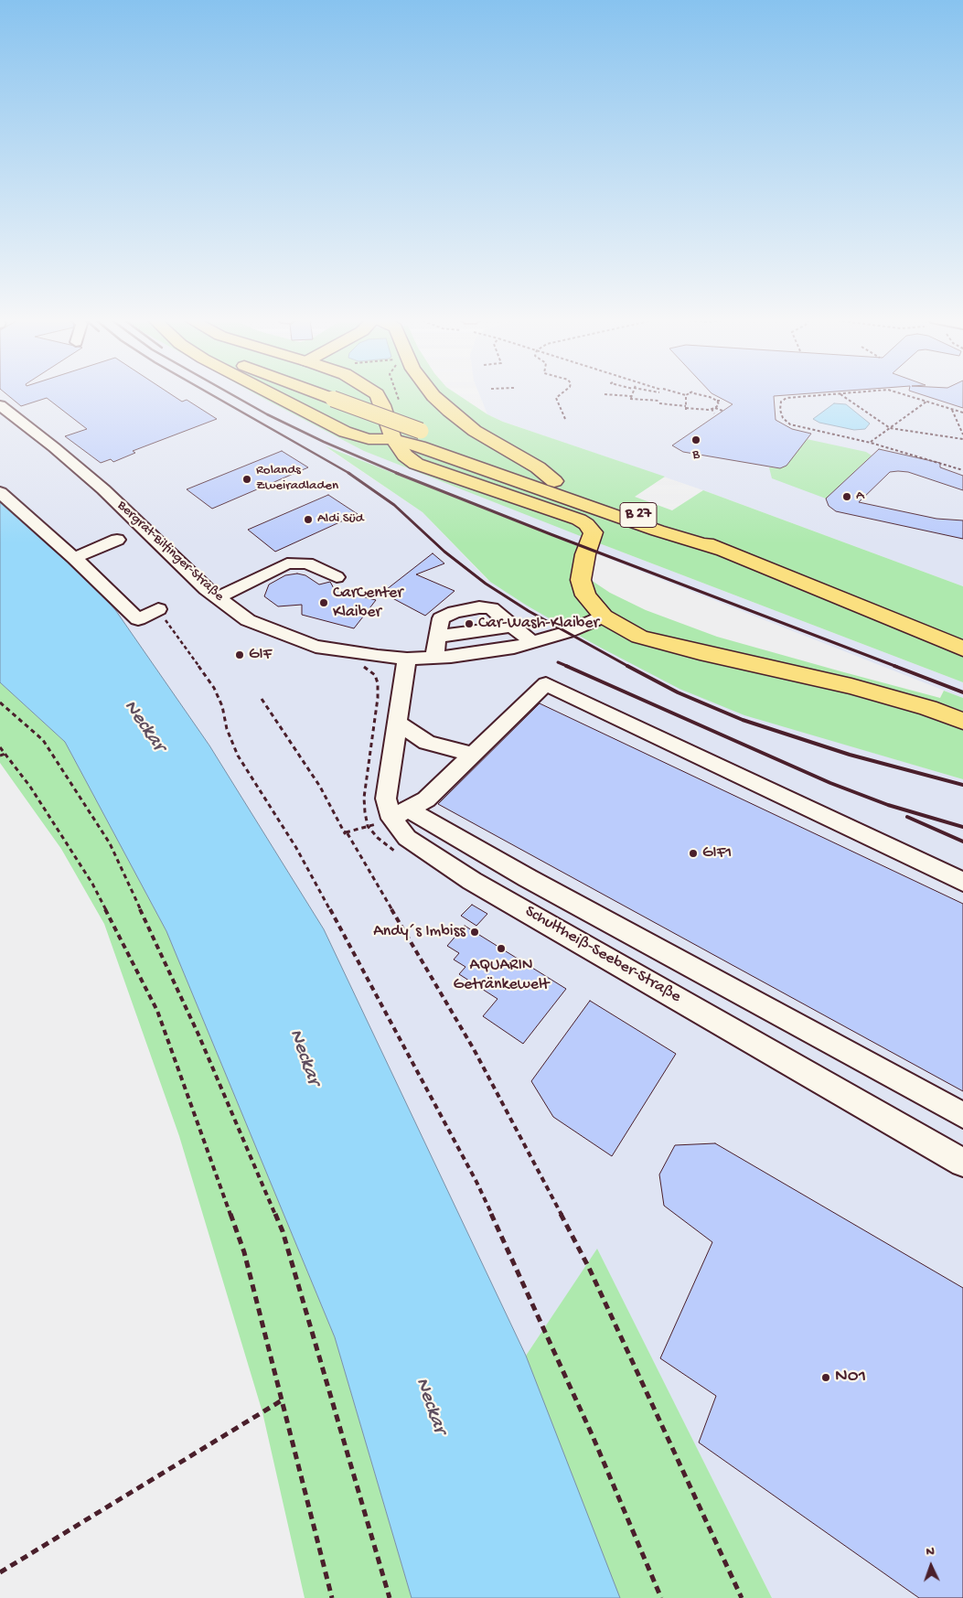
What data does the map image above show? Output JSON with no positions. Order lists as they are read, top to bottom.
{
  "streets": {
    "main road": ["B 27"],
    "street": ["Bergrat-Bilfinger-Straße", "Schultheiß-Seeber-Straße"]
  },
  "crossings": [
    ["Bergrat-Bilfinger-Straße", "Schultheiß-Seeber-Straße"]
  ],
  "water": ["Neckar"],
  "places": [
    "B",
    "Rolands Zweiradladen",
    "A",
    "Aldi Süd",
    "CarCenter Klaiber",
    "Car-Wash-Klaiber",
    "GIF",
    "GIF1",
    "Andy´s Imbiss",
    "AQUARIN Getränkewelt",
    "N01"
  ],
  "north": "top"
}
